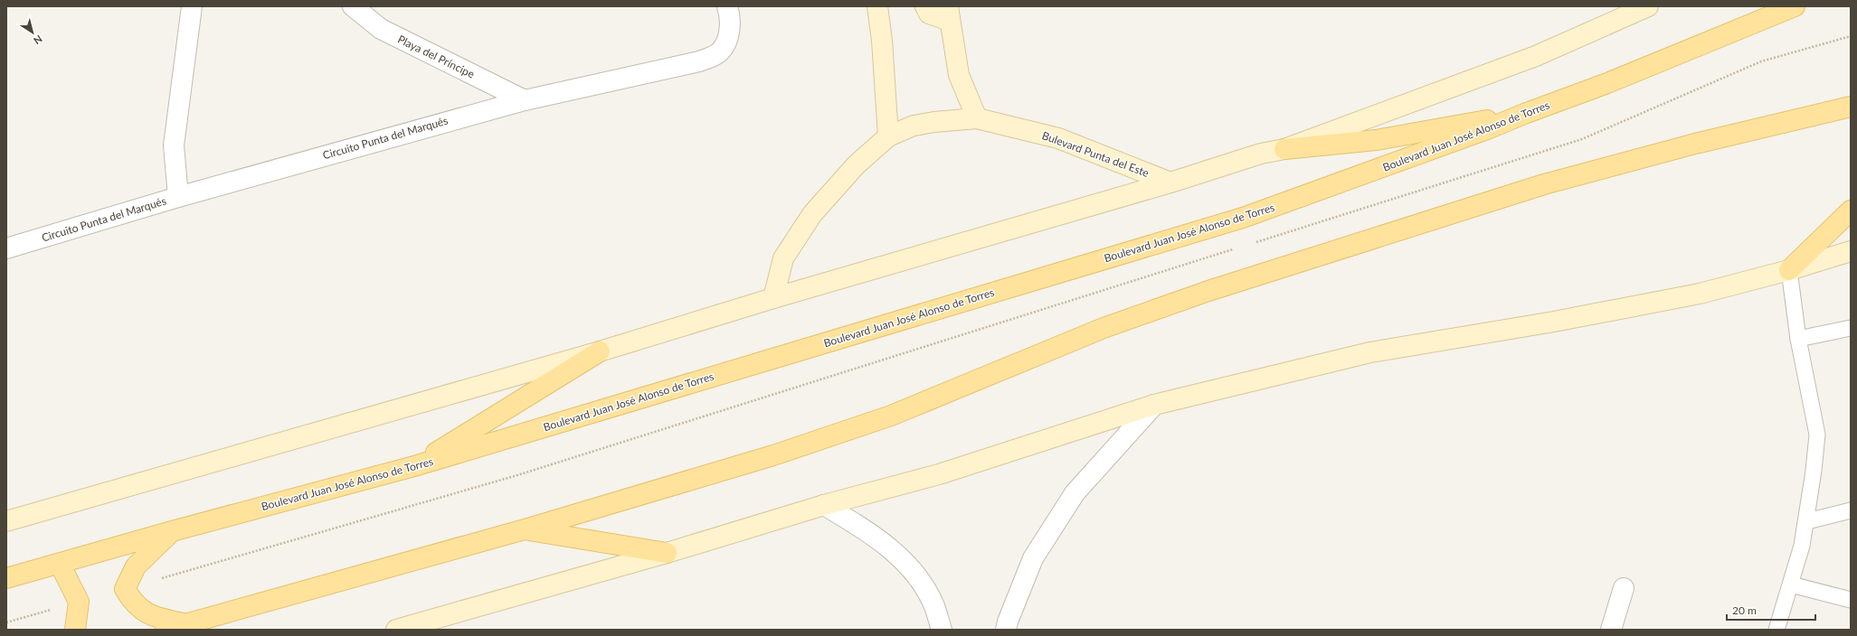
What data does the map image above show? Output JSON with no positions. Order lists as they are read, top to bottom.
{
  "streets": {
    "main road": ["Boulevard Juan José Alonso de Torres"],
    "street": ["Playa del Príncipe", "Circuito Punta del Marqués", "Bulevard Punta del Este"]
  },
  "crossings": [
    ["Playa del Príncipe", "Circuito Punta del Marqués"]
  ],
  "scale_bar": "20 m",
  "north": "bottom right"
}
